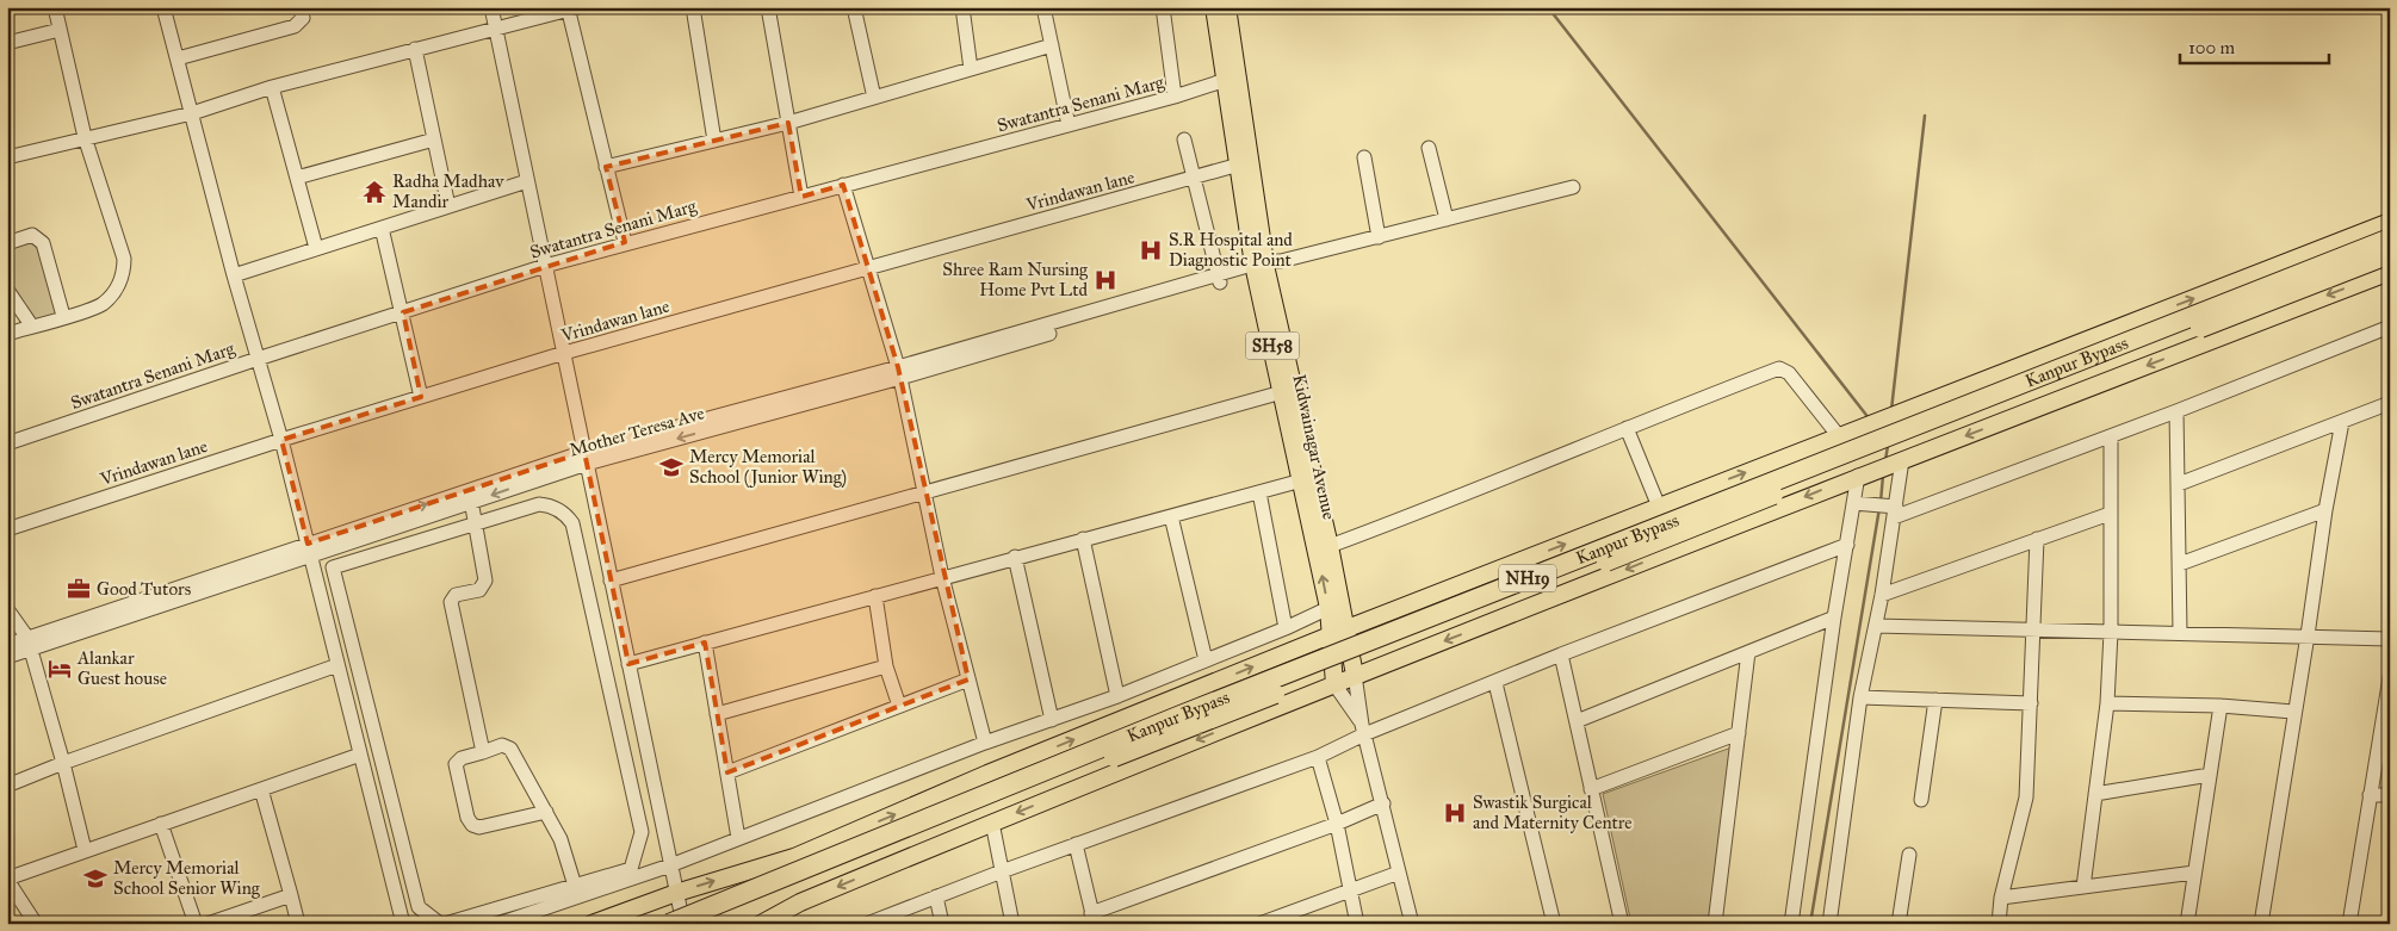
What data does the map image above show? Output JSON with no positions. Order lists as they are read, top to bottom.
{
  "streets": {
    "highway": ["Kanpur Bypass", "NH19"],
    "main road": ["SH58", "Kidwainagar Avenue"],
    "street": ["Swatantra Senani Marg", "Vrindawan lane"]
  },
  "crossings": [
    ["Swatantra Senani Marg", "Kidwainagar Avenue"],
    ["Vrindawan lane", "Kidwainagar Avenue"]
  ],
  "places": {
    "temple": ["Radha Madhav Mandir"],
    "hospital": ["S.R Hospital and Diagnostic Point", "Shree Ram Nursing Home Pvt Ltd", "Swastik Surgical and Maternity Centre"],
    "school or university": ["Mercy Memorial School (Junior Wing)", "Mercy Memorial School Senior Wing"],
    "office": ["Good Tutors"],
    "hotel": ["Alankar Guest house"]
  },
  "scale_bar": "100 m"
}
